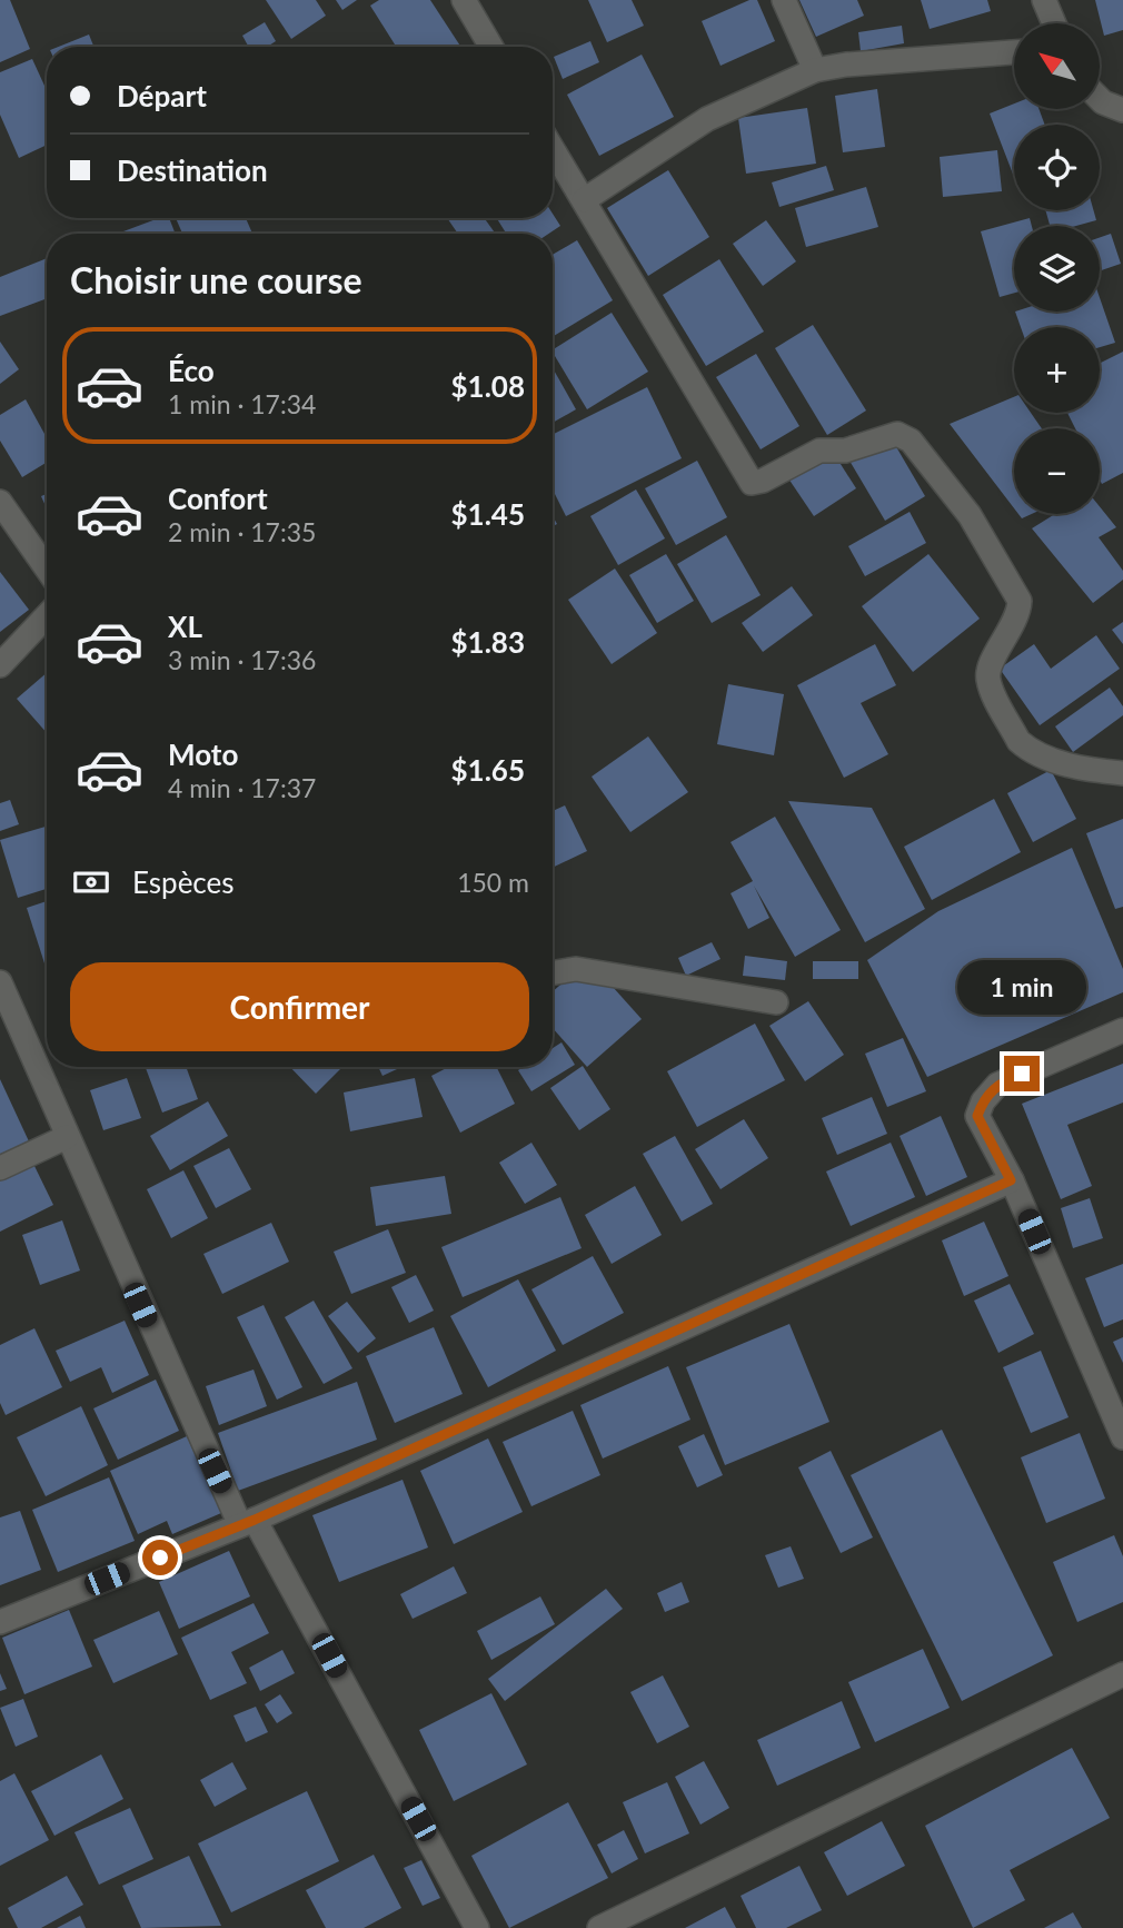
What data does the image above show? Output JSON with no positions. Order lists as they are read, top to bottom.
{
  "north": "top left",
  "page": {
    "map_buttons": ["+", "−"],
    "banner": ["Départ", "Destination"],
    "heading": "Choisir une course",
    "list": [
      {
        "name": "Éco",
        "note": "1 min · 17:34",
        "value": "$1.08"
      },
      {
        "name": "Confort",
        "note": "2 min · 17:35",
        "value": "$1.45"
      },
      {
        "name": "XL",
        "note": "3 min · 17:36",
        "value": "$1.83"
      },
      {
        "name": "Moto",
        "note": "4 min · 17:37",
        "value": "$1.65"
      }
    ],
    "pay": ["Espèces", "150 m"],
    "buttons": "Confirmer",
    "bubble": "1 min"
  }
}
